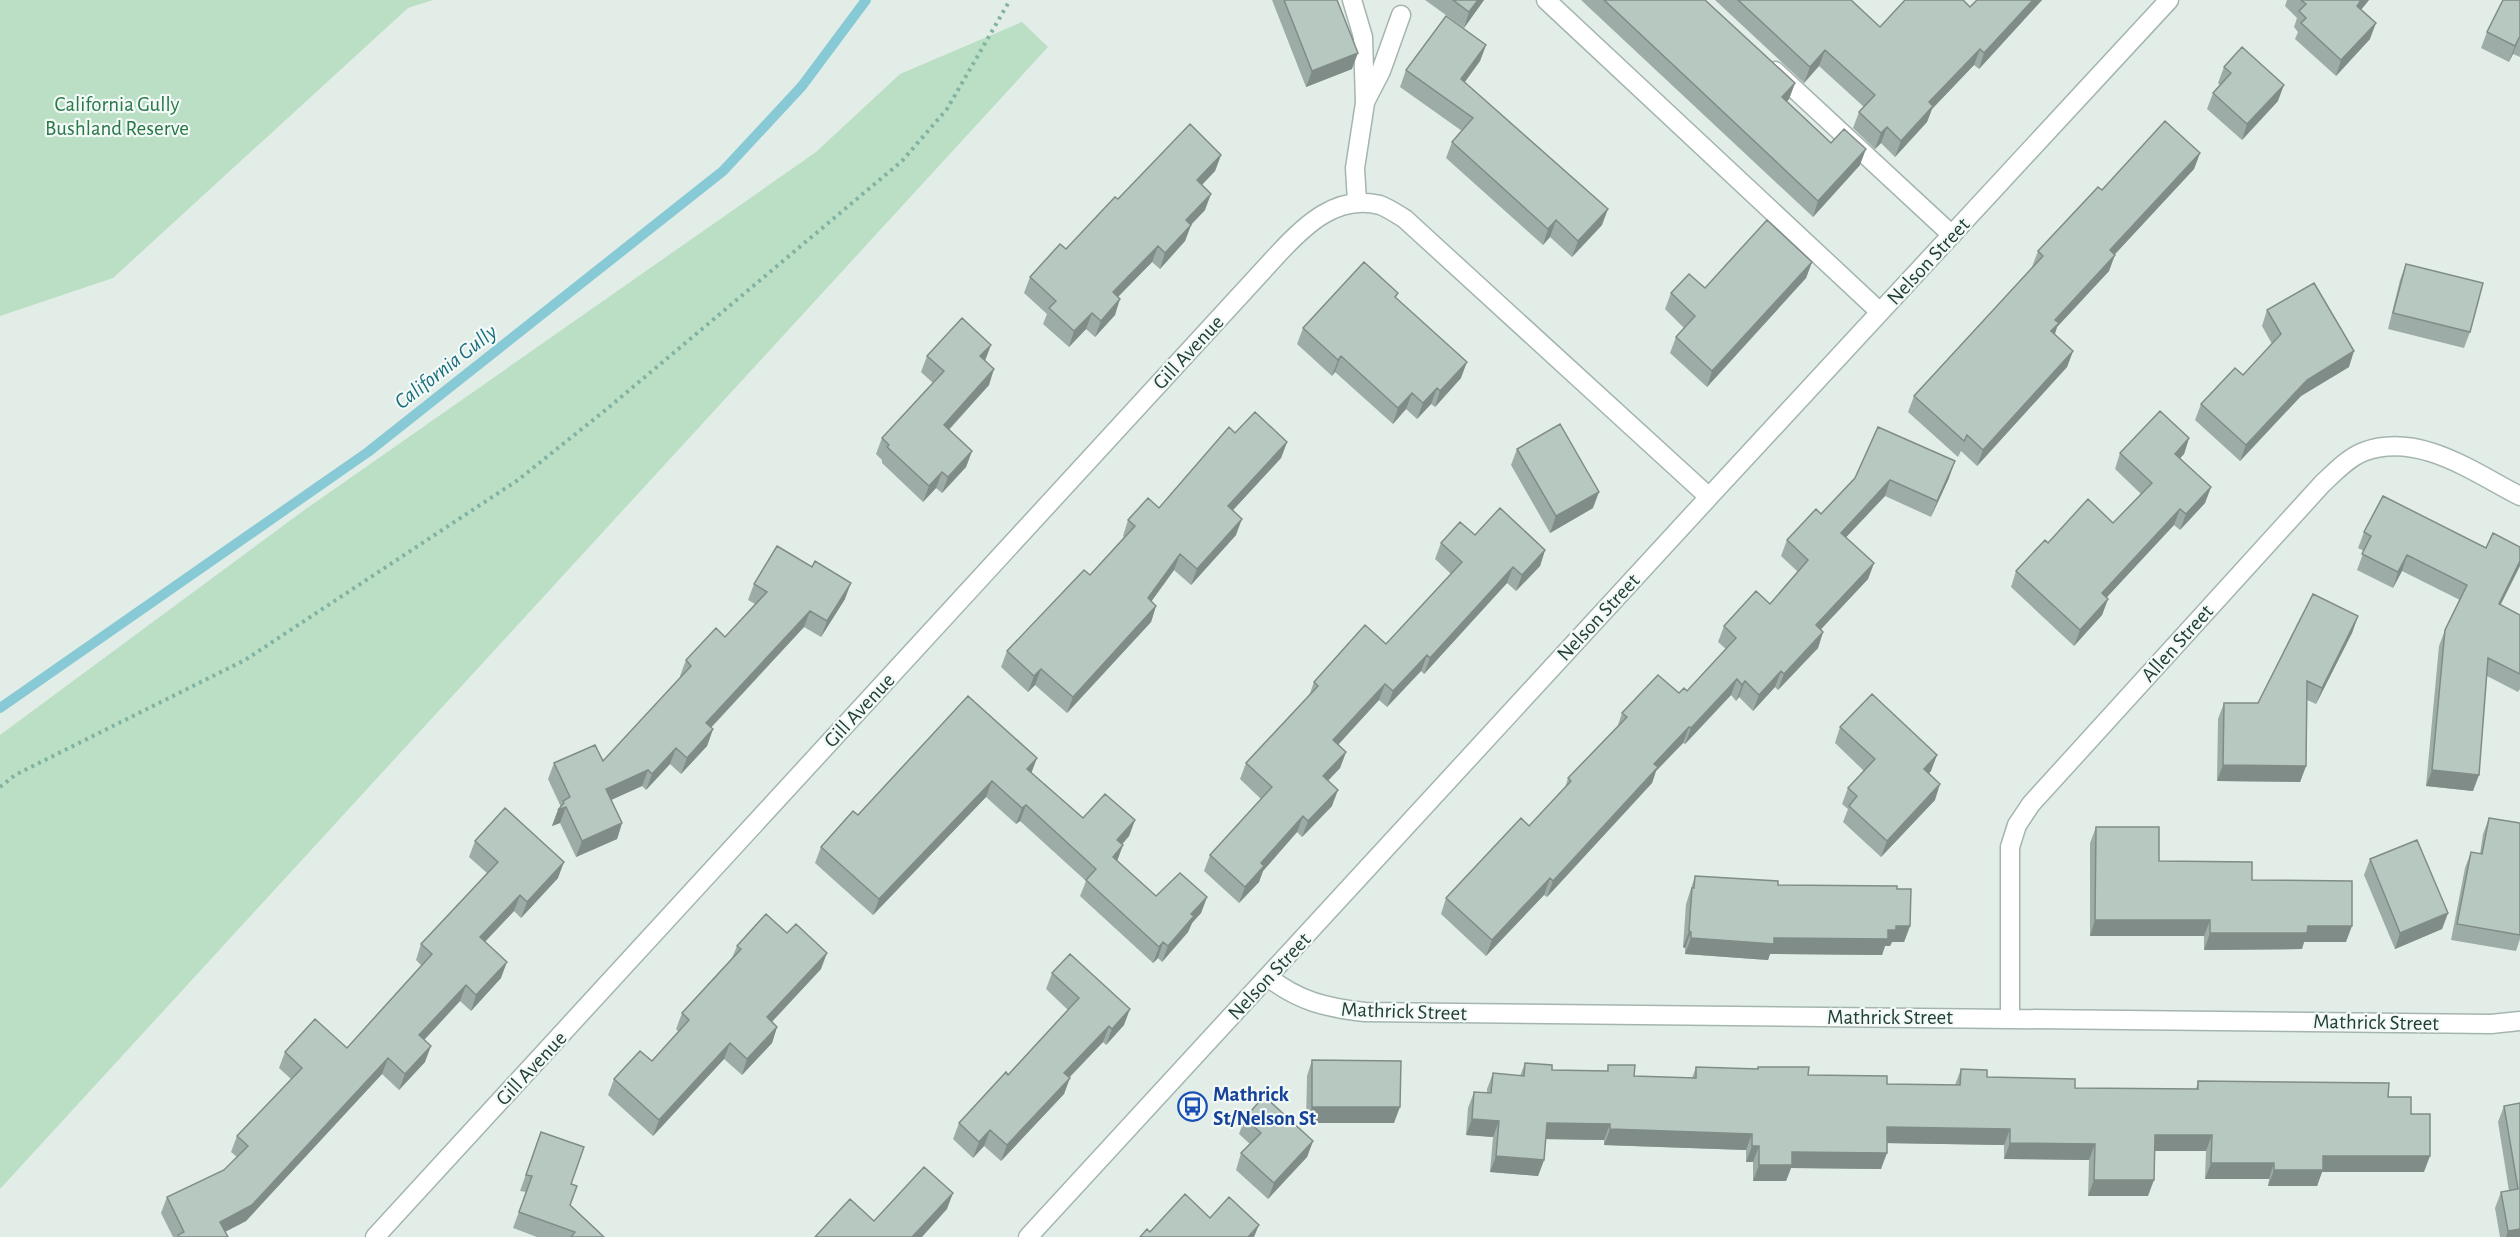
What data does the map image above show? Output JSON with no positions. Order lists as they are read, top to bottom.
{
  "streets": {
    "street": [
      "Nelson Street",
      "Gill Avenue",
      "Allen Street",
      "Mathrick Street"
    ]
  },
  "crossings": [
    ["Nelson Street", "Mathrick Street"],
    ["Allen Street", "Mathrick Street"]
  ],
  "water": ["California Gully"],
  "parks": ["California Gully Bushland Reserve"],
  "places": {
    "bus stop": ["Mathrick St/Nelson St"]
  }
}
